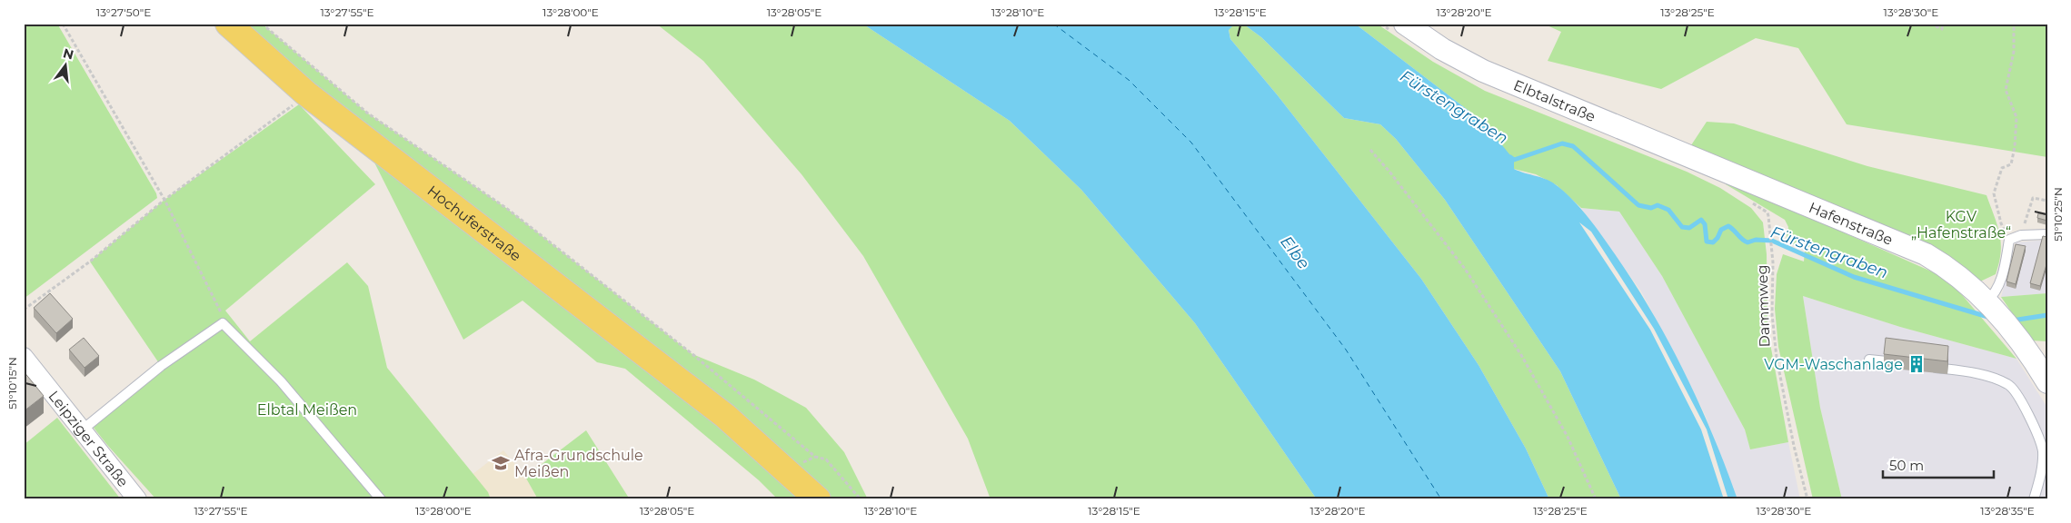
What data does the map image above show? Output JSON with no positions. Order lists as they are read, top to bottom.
{
  "streets": {
    "main road": ["Hochuferstraße"],
    "street": ["Elbtalstraße", "Hafenstraße", "Leipziger Straße"],
    "path": ["Dammweg"]
  },
  "crossings": [
    ["Elbtalstraße", "Hafenstraße"]
  ],
  "water": ["Fürstengraben", "Elbe"],
  "parks": ["KGV „Hafenstraße“", "Elbtal Meißen"],
  "places": {
    "building": ["VGM-Waschanlage"],
    "school or university": ["Afra-Grundschule Meißen"]
  },
  "scale_bar": "50 m",
  "north": "top",
  "coordinates": [
    "13°27'50\"E",
    "13°27'55\"E",
    "13°28'00\"E",
    "13°28'05\"E",
    "13°28'10\"E",
    "13°28'15\"E",
    "13°28'20\"E",
    "13°28'25\"E",
    "13°28'30\"E",
    "51°10'25\"N",
    "51°10'15\"N",
    "13°28'35\"E"
  ]
}
